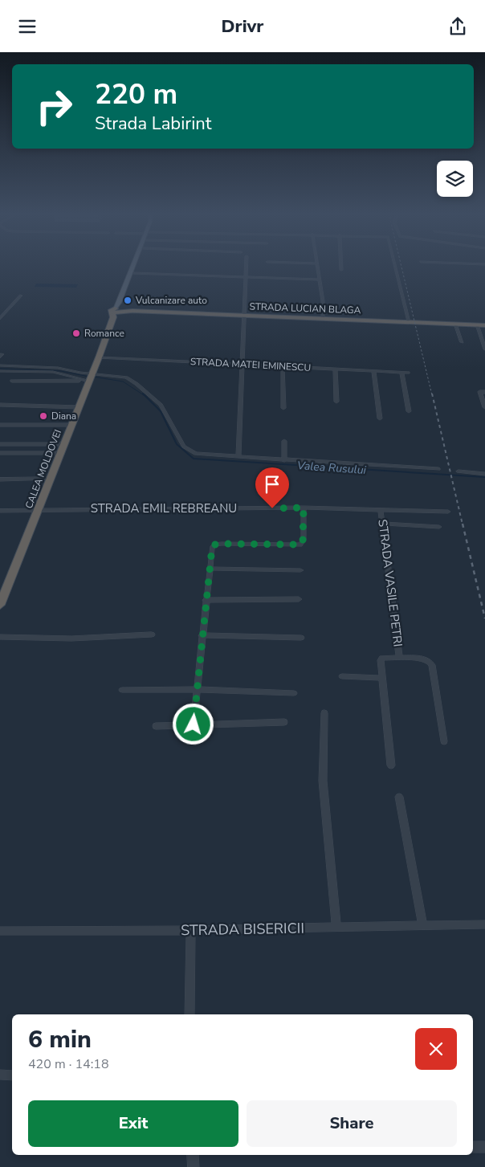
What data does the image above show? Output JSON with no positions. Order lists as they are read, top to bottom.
{
  "streets": {
    "highway": ["STRADA LUCIAN BLAGA", "CALEA MOLDOVEI"],
    "street": [
      "STRADA MATEI EMINESCU",
      "STRADA EMIL REBREANU",
      "STRADA VASILE PETRI",
      "STRADA BISERICII"
    ]
  },
  "crossings": [
    ["STRADA LUCIAN BLAGA", "CALEA MOLDOVEI"],
    ["STRADA MATEI EMINESCU", "CALEA MOLDOVEI"],
    ["CALEA MOLDOVEI", "STRADA EMIL REBREANU"],
    ["STRADA EMIL REBREANU", "STRADA VASILE PETRI"]
  ],
  "water": ["Valea Rusului"],
  "places": ["Vulcanizare auto", "Romance", "Diana"],
  "page": {
    "header": "Drivr",
    "turn": ["220 m", "Strada Labirint"],
    "heading": ["6 min", "420 m · 14:18"],
    "buttons": ["Exit", "Share"]
  }
}
